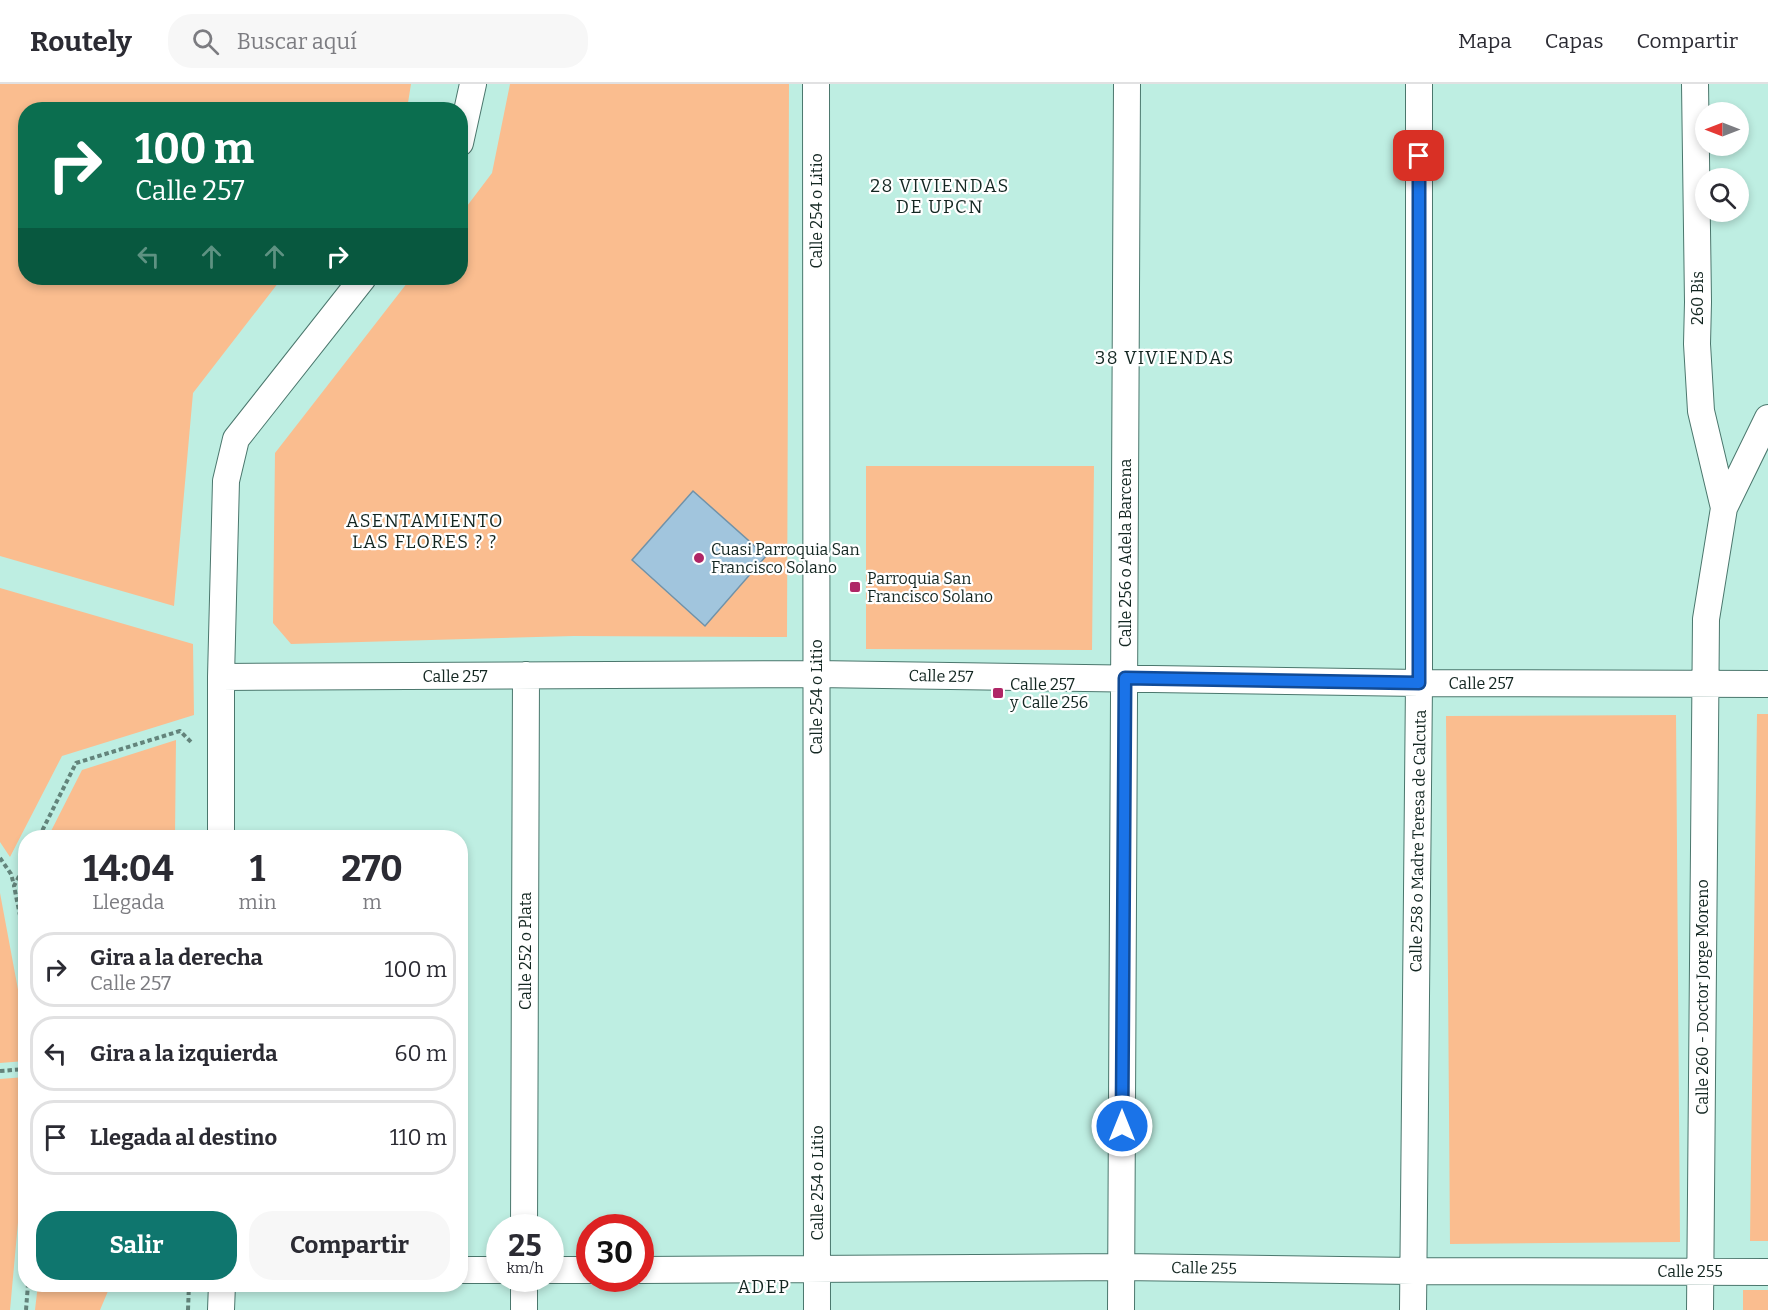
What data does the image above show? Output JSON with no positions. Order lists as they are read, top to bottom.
{
  "streets": {
    "street": [
      "Calle 254 o Litio",
      "260 Bis",
      "Calle 256 o Adela Barcena",
      "Calle 257",
      "Calle 258 o Madre Teresa de Calcuta",
      "Calle 252 o Plata",
      "Calle 260 - Doctor Jorge Moreno",
      "Calle 255"
    ]
  },
  "crossings": [
    ["Calle 254 o Litio", "Calle 257"],
    ["Calle 254 o Litio", "Calle 255"],
    ["260 Bis", "Calle 260 - Doctor Jorge Moreno"],
    ["Calle 256 o Adela Barcena", "Calle 257"],
    ["Calle 256 o Adela Barcena", "Calle 255"],
    ["Calle 257", "Calle 258 o Madre Teresa de Calcuta"],
    ["Calle 257", "Calle 252 o Plata"],
    ["Calle 257", "Calle 260 - Doctor Jorge Moreno"],
    ["Calle 258 o Madre Teresa de Calcuta", "Calle 255"],
    ["Calle 260 - Doctor Jorge Moreno", "Calle 255"]
  ],
  "districts": [
    "28 VIVIENDAS DE UPCN",
    "38 VIVIENDAS",
    "ASENTAMIENTO LAS FLORES ? ?",
    "ADEP"
  ],
  "places": {
    "other": ["Cuasi Parroquia San Francisco Solano"],
    "transit": ["Parroquia San Francisco Solano", "Calle 257 y Calle 256"]
  },
  "north": "left",
  "page": {
    "header": "Routely",
    "search": "Buscar aquí",
    "nav": ["Mapa", "Capas", "Compartir"],
    "turn": ["100 m", "Calle 257"],
    "eta": [
      "14:04",
      "Llegada",
      "1",
      "min",
      "270",
      "m"
    ],
    "list": [
      {
        "name": "Gira a la derecha",
        "note": "Calle 257",
        "value": "100 m"
      },
      {
        "name": "Gira a la izquierda",
        "value": "60 m"
      },
      {
        "name": "Llegada al destino",
        "value": "110 m"
      }
    ],
    "buttons": ["Salir", "Compartir"],
    "speed": "25 km/h",
    "limit": "30"
  }
}
